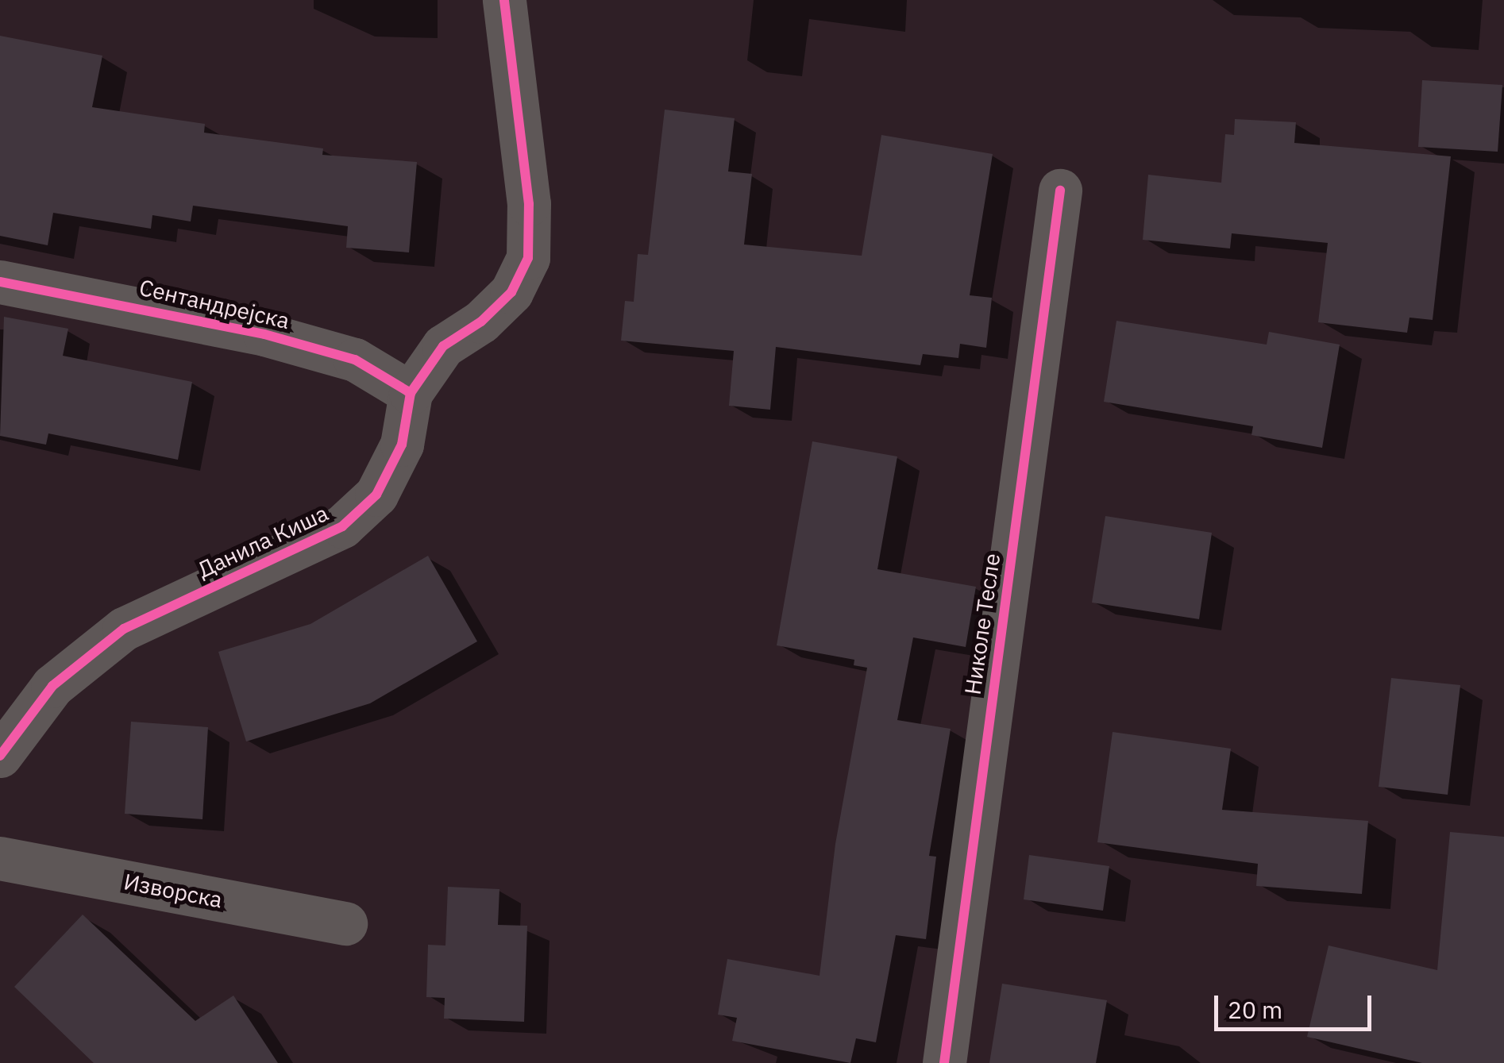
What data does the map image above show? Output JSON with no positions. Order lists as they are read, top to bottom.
{
  "streets": {
    "street": [
      "Сентандрејска",
      "Данила Киша",
      "Николе Тесле",
      "Изворска"
    ]
  },
  "crossings": [
    ["Сентандрејска", "Данила Киша"]
  ],
  "scale_bar": "20 m"
}
